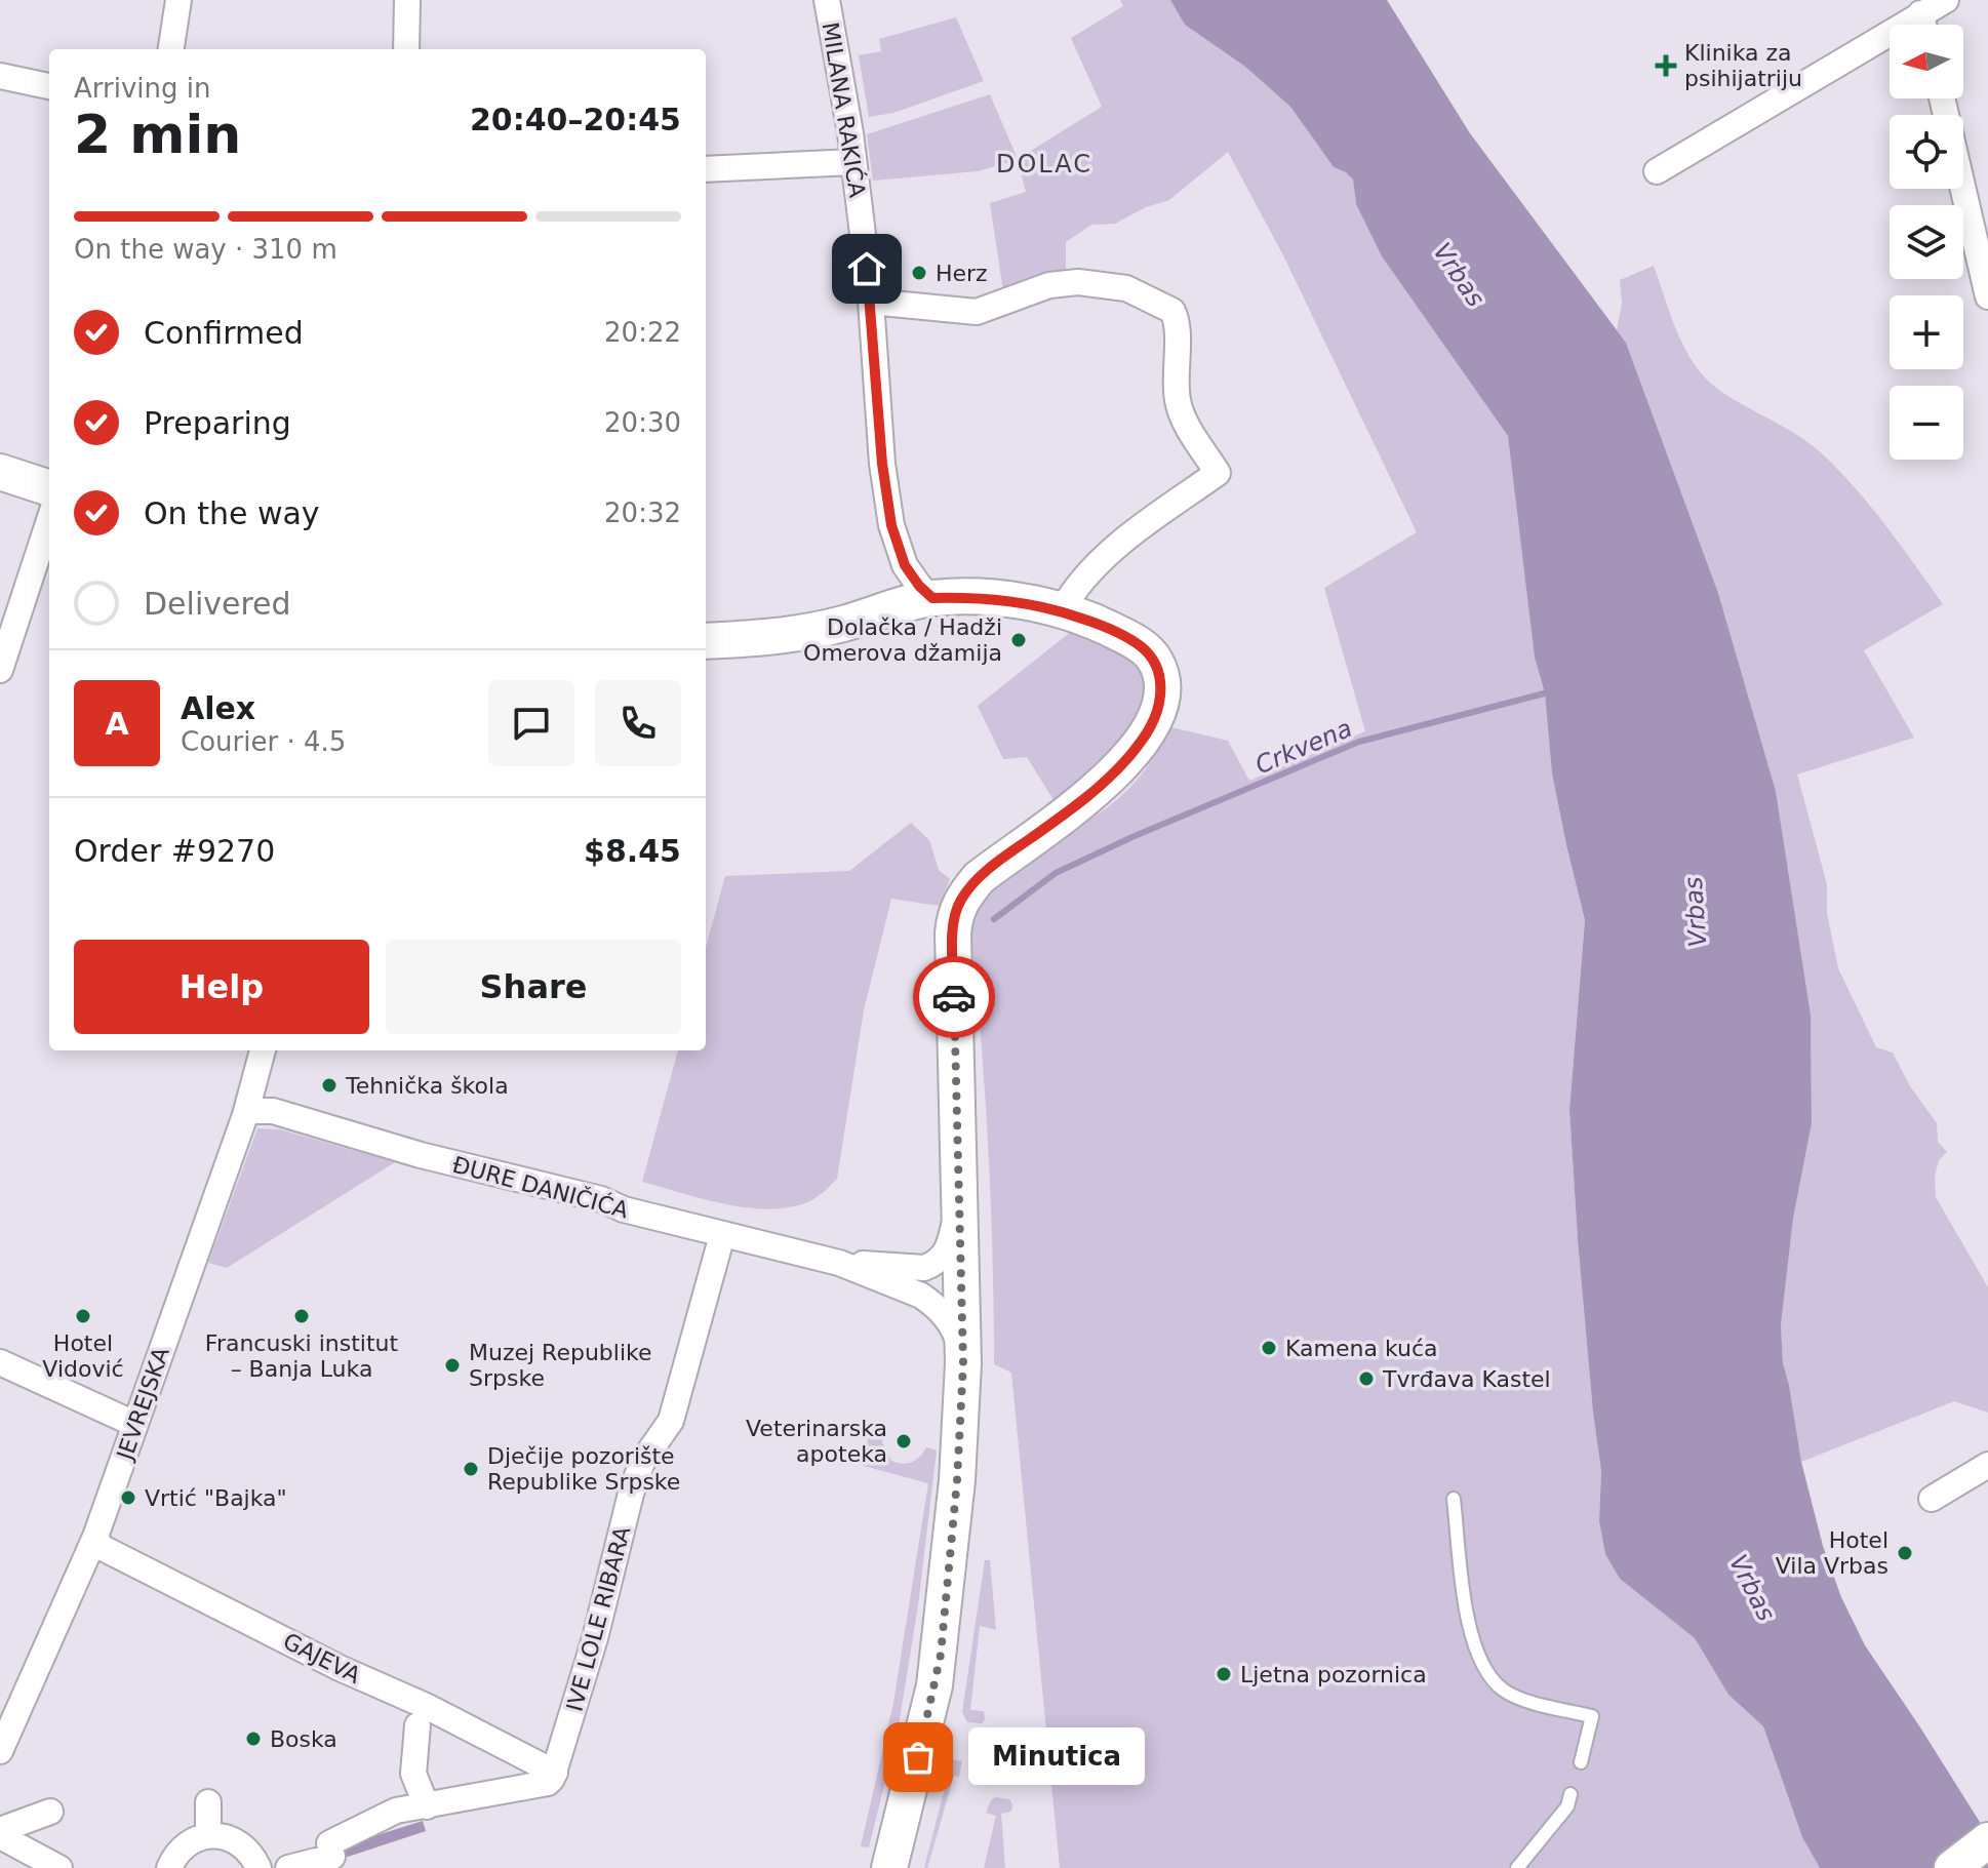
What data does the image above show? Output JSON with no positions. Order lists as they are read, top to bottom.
{
  "streets": {
    "street": [
      "MILANA RAKIĆA",
      "ĐURE DANIČIĆA",
      "JEVREJSKA",
      "IVE LOLE RIBARA",
      "GAJEVA"
    ]
  },
  "crossings": [
    ["ĐURE DANIČIĆA", "JEVREJSKA"],
    ["ĐURE DANIČIĆA", "IVE LOLE RIBARA"],
    ["JEVREJSKA", "GAJEVA"],
    ["IVE LOLE RIBARA", "GAJEVA"]
  ],
  "districts": ["DOLAC"],
  "water": ["Vrbas", "Crkvena"],
  "places": {
    "health": ["Klinika za psihijatriju"],
    "other": [
      "Herz",
      "Dolačka / Hadži Omerova džamija",
      "Tehnička škola",
      "Hotel Vidović",
      "Francuski institut – Banja Luka",
      "Kamena kuća",
      "Muzej Republike Srpske",
      "Tvrđava Kastel",
      "Veterinarska apoteka",
      "Dječije pozorište Republike Srpske",
      "Vrtić \"Bajka\"",
      "Hotel Vila Vrbas",
      "Ljetna pozornica",
      "Boska",
      "Minutica"
    ]
  },
  "north": "left",
  "page": {
    "map_buttons": ["+", "−"],
    "heading": ["2 min", "Arriving in", "20:40–20:45"],
    "panel": [
      "Alex",
      "Courier · 4.5",
      "Order #9270",
      "$8.45"
    ],
    "bar": "On the way · 310 m",
    "list": [
      ["Confirmed", "20:22"],
      ["Preparing", "20:30"],
      ["On the way", "20:32"],
      "Delivered"
    ],
    "round": "A",
    "buttons": ["Help", "Share"],
    "bubble": "Minutica"
  }
}
